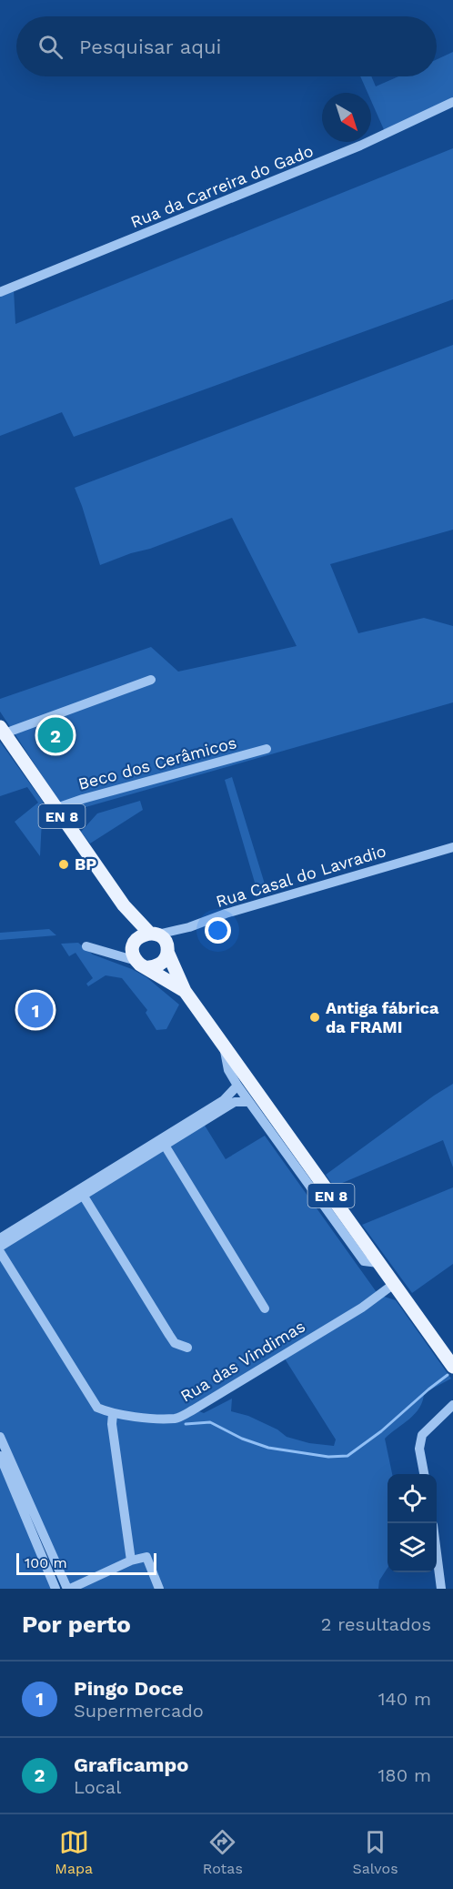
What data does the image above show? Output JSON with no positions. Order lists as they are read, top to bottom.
{
  "streets": {
    "main road": ["EN 8"],
    "street": [
      "Rua da Carreira do Gado",
      "Beco dos Cerâmicos",
      "Rua Casal do Lavradio",
      "Rua das Vindimas"
    ]
  },
  "crossings": [
    ["Beco dos Cerâmicos", "EN 8"],
    ["EN 8", "Rua Casal do Lavradio"],
    ["EN 8", "Rua das Vindimas"]
  ],
  "places": ["BP", "Antiga fábrica da FRAMI"],
  "scale_bar": "100 m",
  "north": "bottom right",
  "page": {
    "search": "Pesquisar aqui",
    "pins": ["2", "1"],
    "scale": "100 m",
    "heading": ["Por perto", "2 resultados"],
    "list": [
      {
        "mark": "1",
        "name": "Pingo Doce",
        "note": "Supermercado",
        "value": "140 m"
      },
      {
        "mark": "2",
        "name": "Graficampo",
        "note": "Local",
        "value": "180 m"
      }
    ],
    "nav": ["Mapa", "Rotas", "Salvos"]
  }
}
